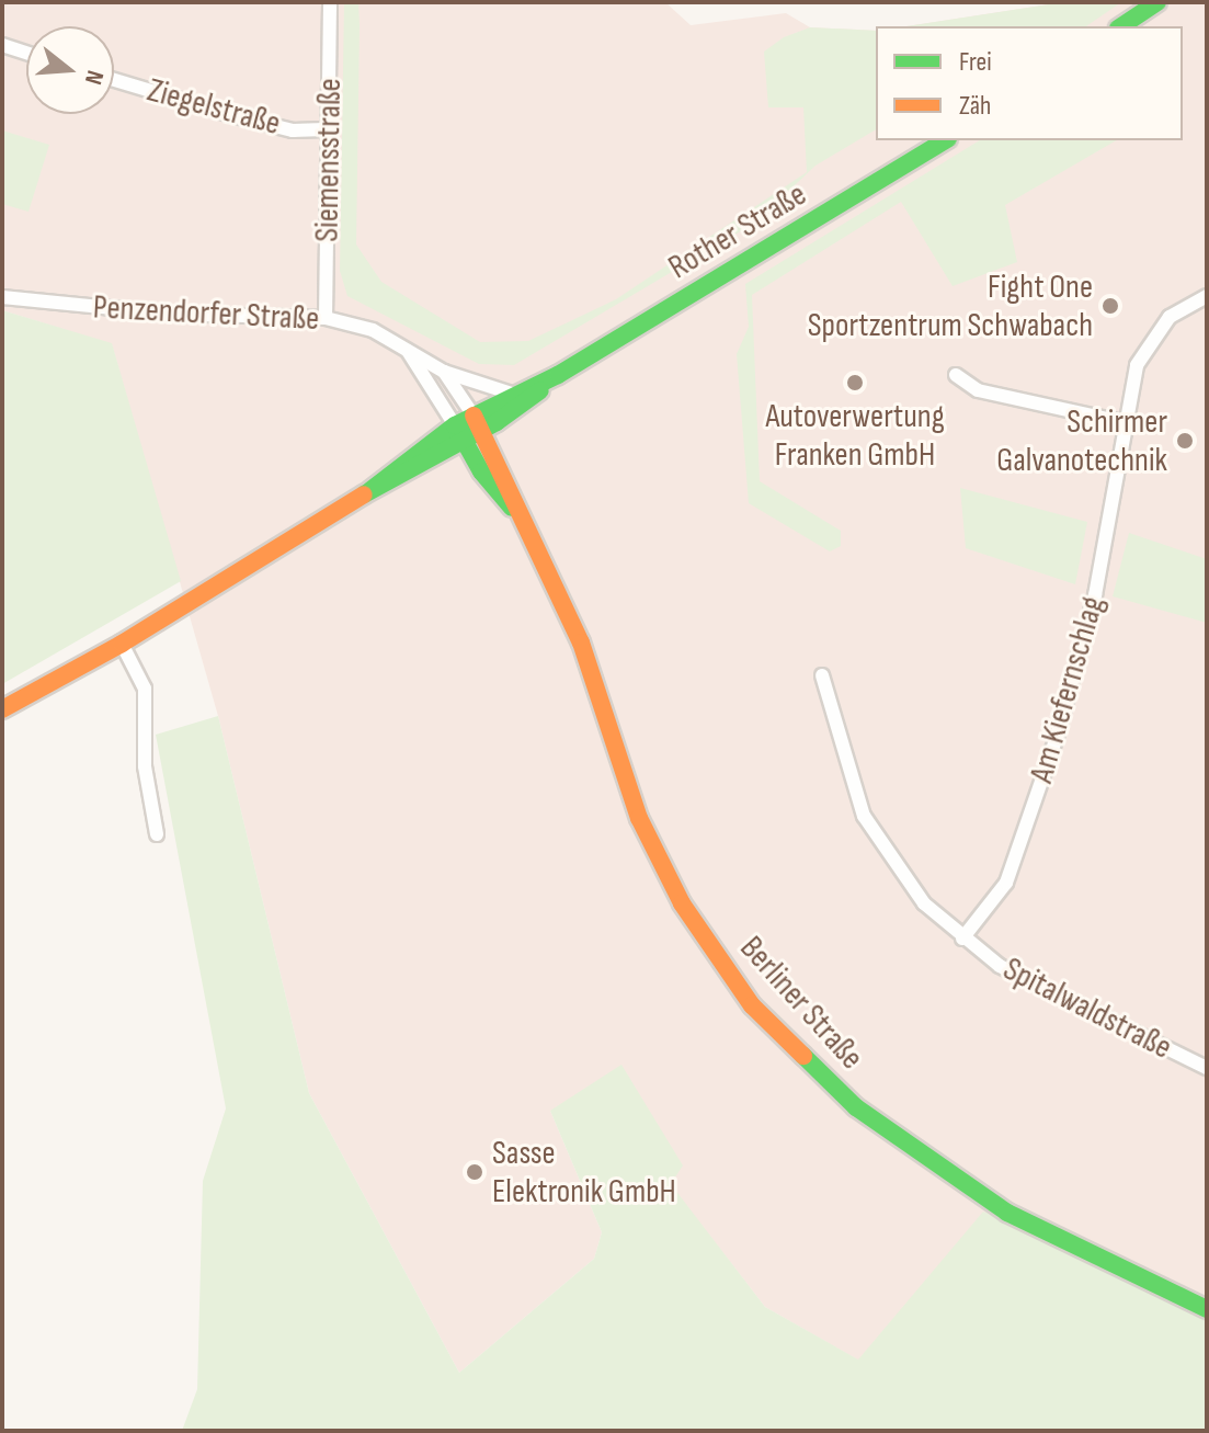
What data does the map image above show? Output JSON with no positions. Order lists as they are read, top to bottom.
{
  "streets": {
    "main road": ["Rother Straße", "Berliner Straße"],
    "street": [
      "Ziegelstraße",
      "Siemensstraße",
      "Penzendorfer Straße",
      "Am Kiefernschlag",
      "Spitalwaldstraße"
    ]
  },
  "crossings": [
    ["Ziegelstraße", "Siemensstraße"],
    ["Siemensstraße", "Penzendorfer Straße"],
    ["Rother Straße", "Penzendorfer Straße"],
    ["Rother Straße", "Berliner Straße"],
    ["Penzendorfer Straße", "Berliner Straße"],
    ["Am Kiefernschlag", "Spitalwaldstraße"]
  ],
  "places": [
    "Fight One Sportzentrum Schwabach",
    "Autoverwertung Franken GmbH",
    "Schirmer Galvanotechnik",
    "Sasse Elektronik GmbH"
  ],
  "legend": ["Frei", "Zäh"],
  "north": "right"
}
